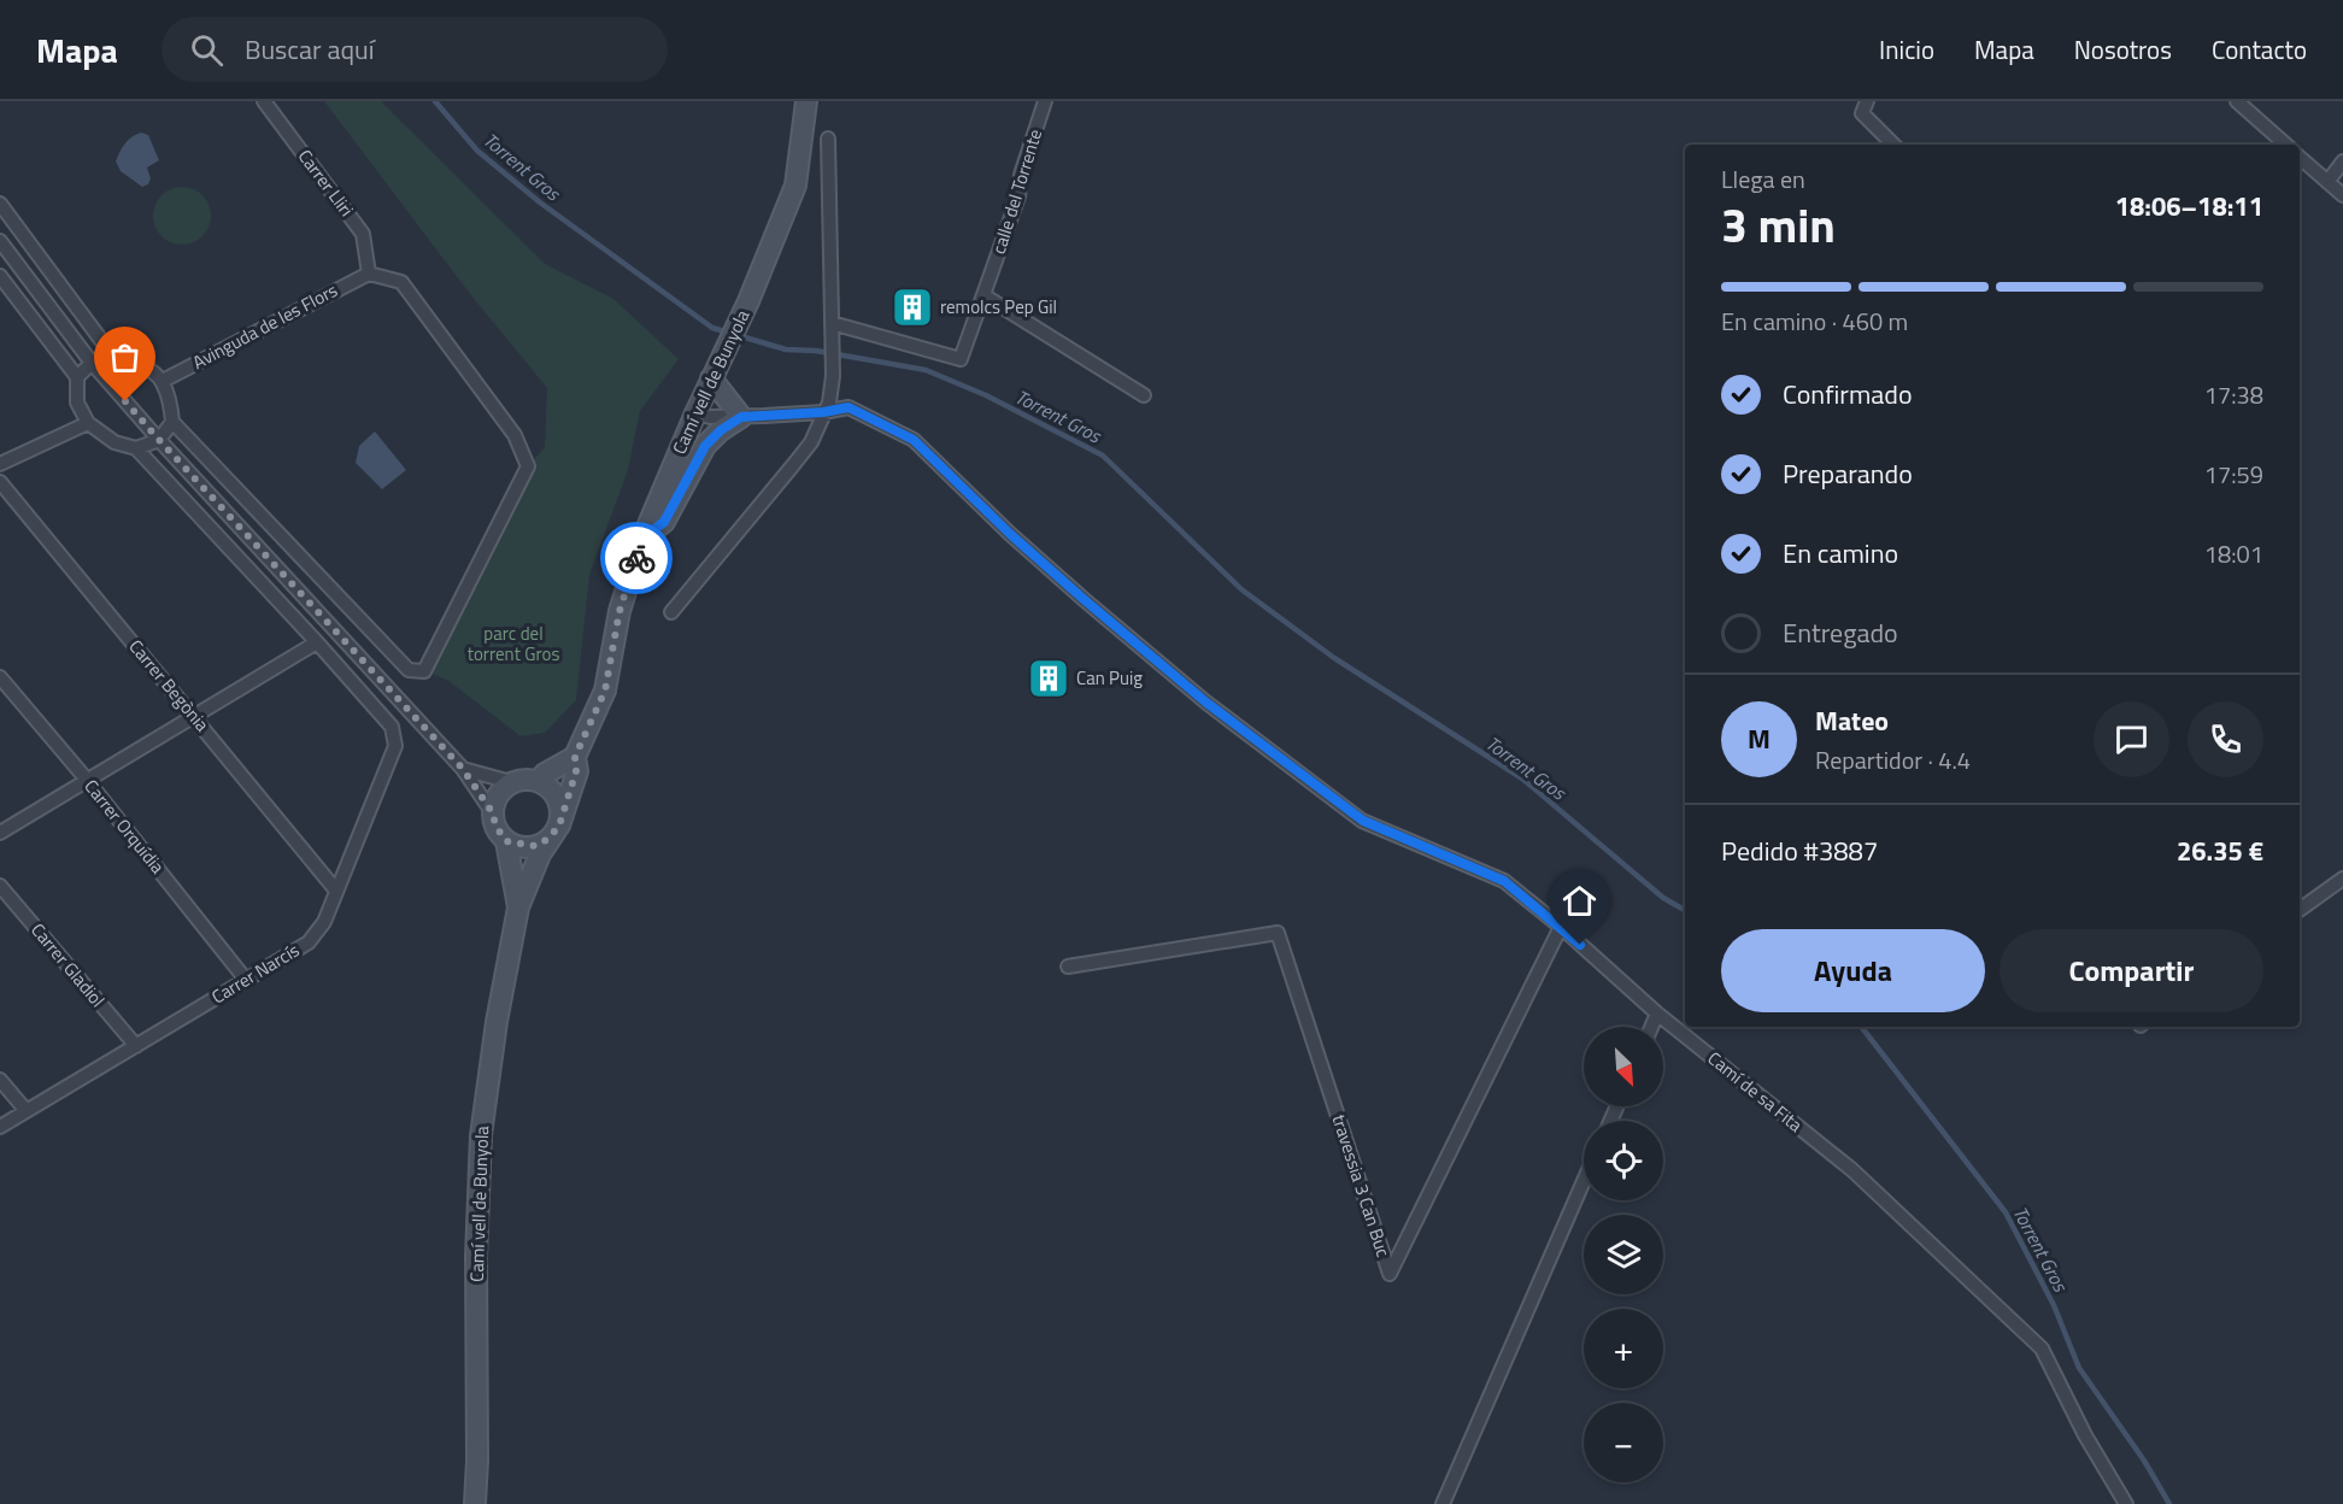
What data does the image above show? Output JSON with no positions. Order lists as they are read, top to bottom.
{
  "streets": {
    "street": [
      "Carrer Lliri",
      "calle del Torrente",
      "Avinguda de les Flors",
      "Camí vell de Bunyola",
      "Carrer Begònia",
      "Carrer Orquídia",
      "Carrer Gladiol",
      "Carrer Narcís",
      "Camí de sa Fita",
      "travessia 3 Can Buc"
    ]
  },
  "crossings": [
    ["Carrer Lliri", "Avinguda de les Flors"],
    ["Camí vell de Bunyola", "Camí de sa Fita"],
    ["Carrer Begònia", "Carrer Narcís"],
    ["Carrer Orquídia", "Carrer Narcís"],
    ["Carrer Gladiol", "Carrer Narcís"],
    ["Camí de sa Fita", "travessia 3 Can Buc"]
  ],
  "water": ["Torrent Gros"],
  "parks": ["parc del torrent Gros"],
  "places": {
    "building": ["remolcs Pep Gil", "Can Puig"]
  },
  "north": "bottom right",
  "page": {
    "header": "Mapa",
    "search": "Buscar aquí",
    "nav": [
      "Inicio",
      "Mapa",
      "Nosotros",
      "Contacto"
    ],
    "heading": ["3 min", "Llega en", "18:06–18:11"],
    "panel": [
      "Mateo",
      "Repartidor · 4.4",
      "Pedido #3887",
      "26.35 €"
    ],
    "bar": "En camino · 460 m",
    "list": [
      ["Confirmado", "17:38"],
      ["Preparando", "17:59"],
      ["En camino", "18:01"],
      "Entregado"
    ],
    "round": "M",
    "buttons": ["Ayuda", "Compartir"],
    "map_buttons": ["+", "−"]
  }
}
